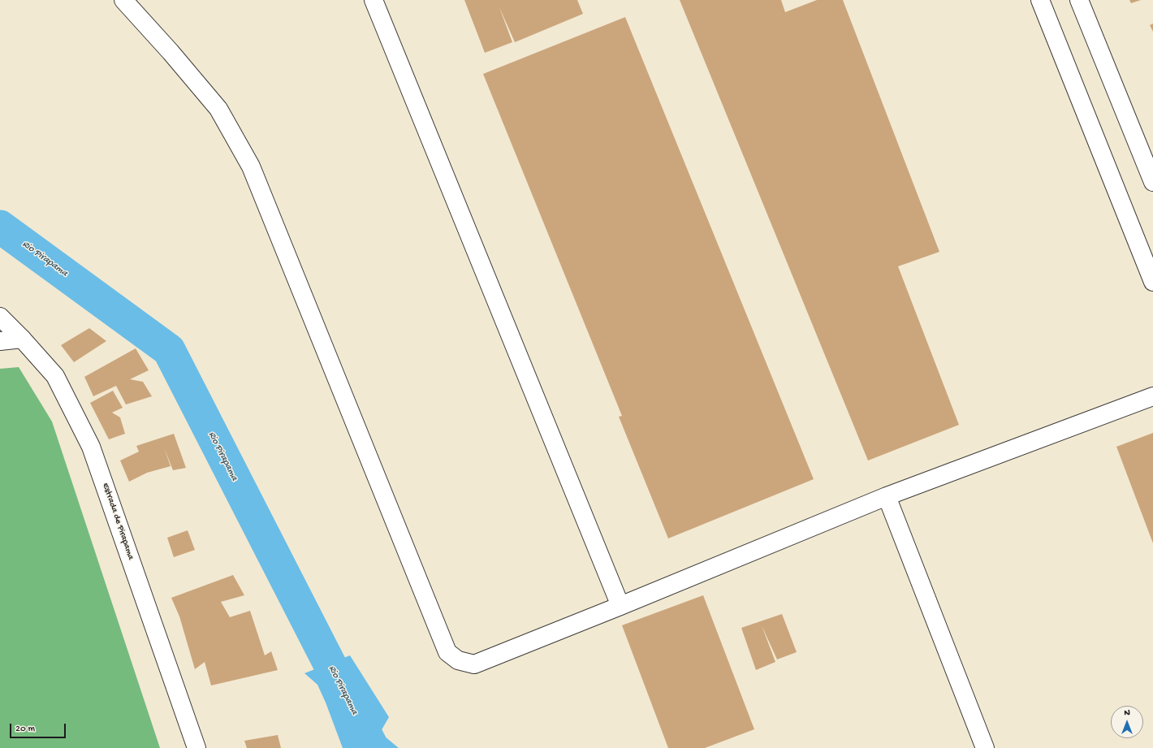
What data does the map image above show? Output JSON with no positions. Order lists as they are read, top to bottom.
{
  "streets": {
    "main road": ["Estrada de Pirapama"]
  },
  "water": ["Rio Pirapama"],
  "scale_bar": "20 m",
  "north": "top"
}
